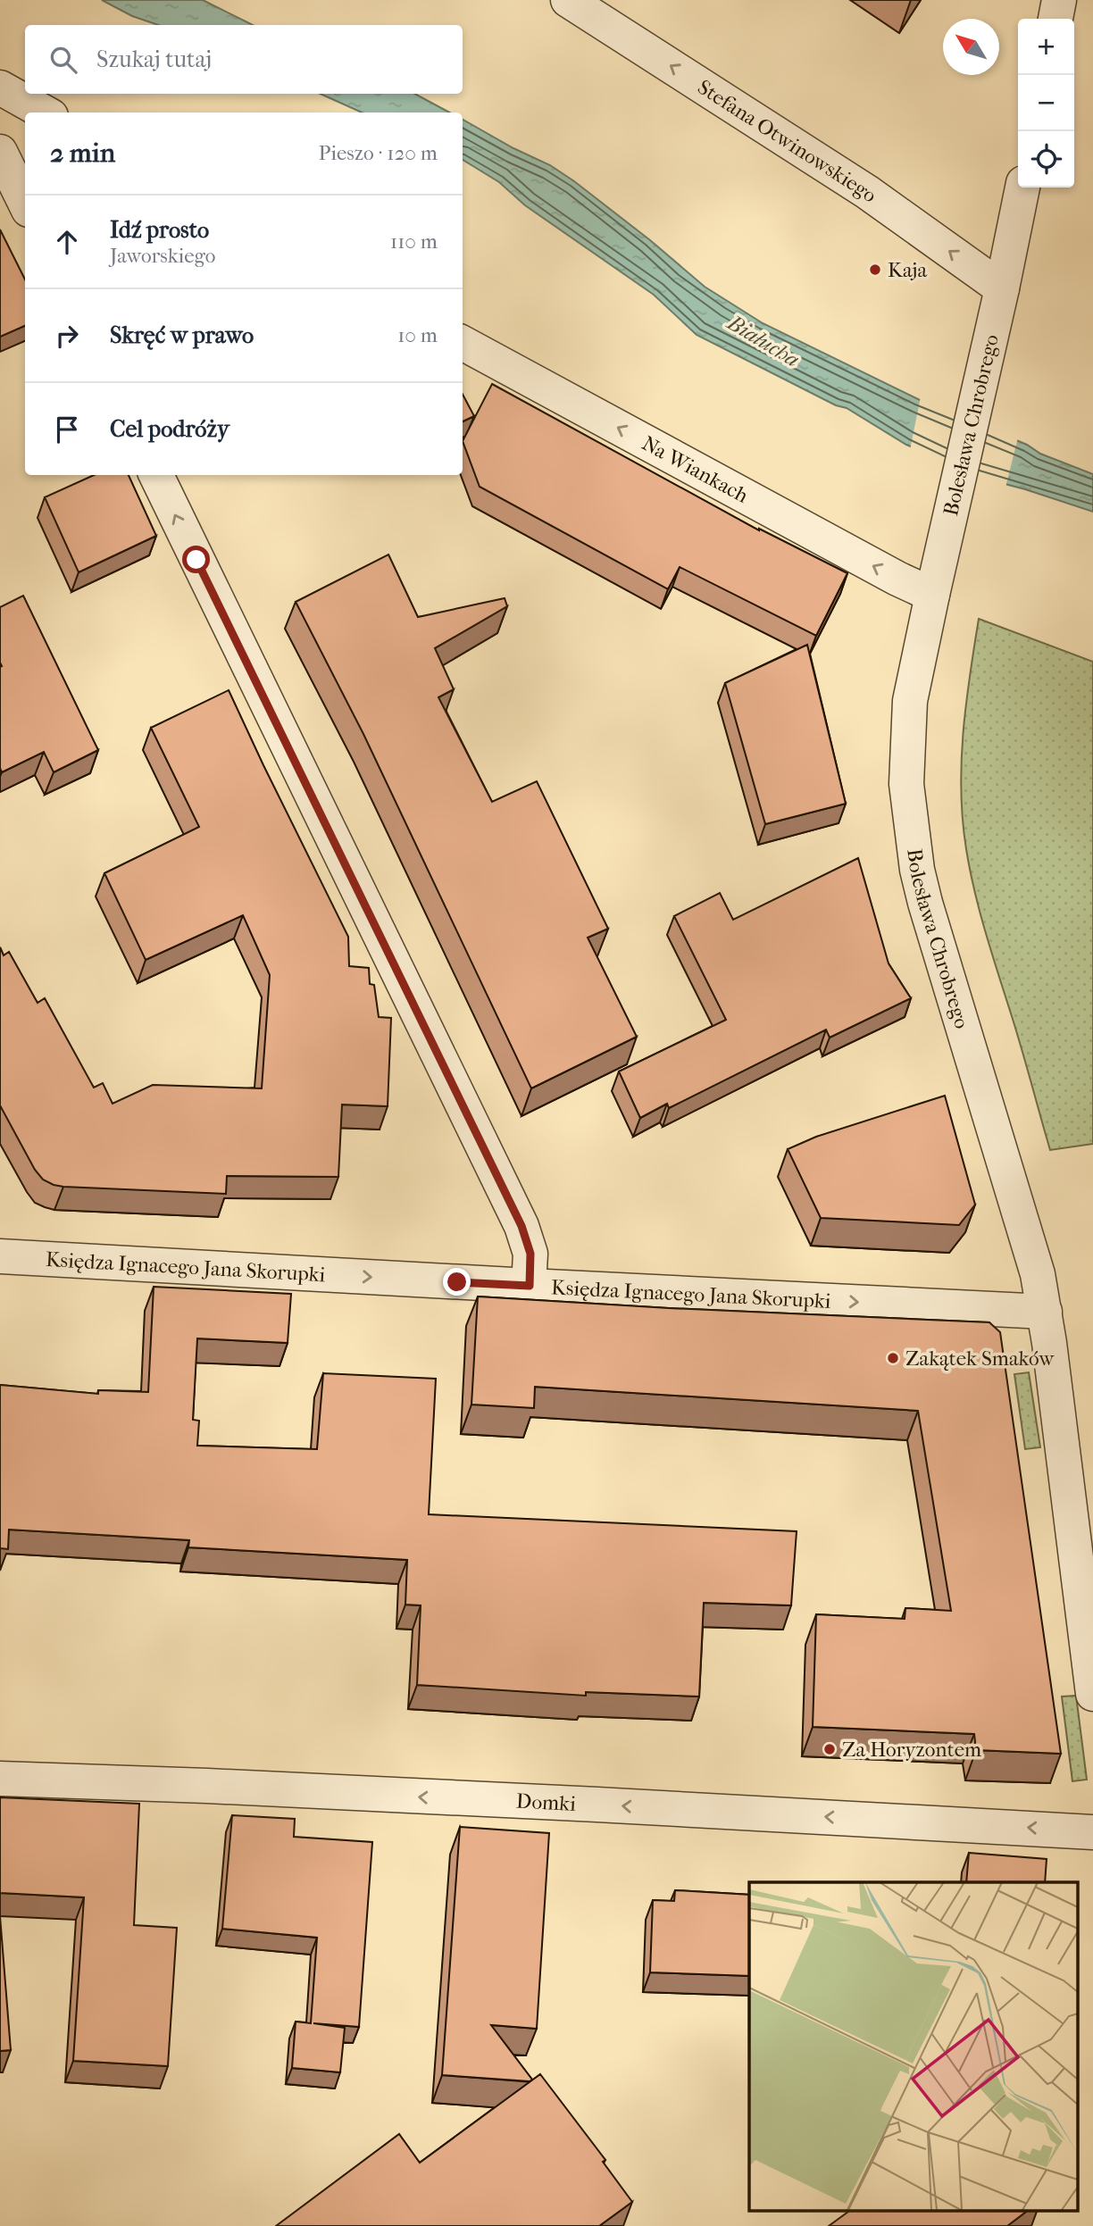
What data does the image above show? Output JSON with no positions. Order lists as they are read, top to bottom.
{
  "streets": {
    "street": [
      "Stefana Otwinowskiego",
      "Bolesława Chrobrego",
      "Na Wiankach",
      "Księdza Ignacego Jana Skorupki",
      "Domki"
    ]
  },
  "crossings": [
    ["Stefana Otwinowskiego", "Bolesława Chrobrego"],
    ["Bolesława Chrobrego", "Na Wiankach"],
    ["Bolesława Chrobrego", "Księdza Ignacego Jana Skorupki"]
  ],
  "one_way": [
    "Stefana Otwinowskiego",
    "Na Wiankach",
    "Księdza Ignacego Jana Skorupki",
    "Domki"
  ],
  "water": ["Białucha"],
  "places": ["Kaja", "Zakątek Smaków", "Za Horyzontem"],
  "north": "top left",
  "page": {
    "map_buttons": ["+", "−"],
    "search": "Szukaj tutaj",
    "heading": ["2 min", "Pieszo · 120 m"],
    "list": [
      ["Idź prosto", "Jaworskiego", "110 m"],
      ["Skręć w prawo", "10 m"],
      "Cel podróży"
    ]
  }
}
